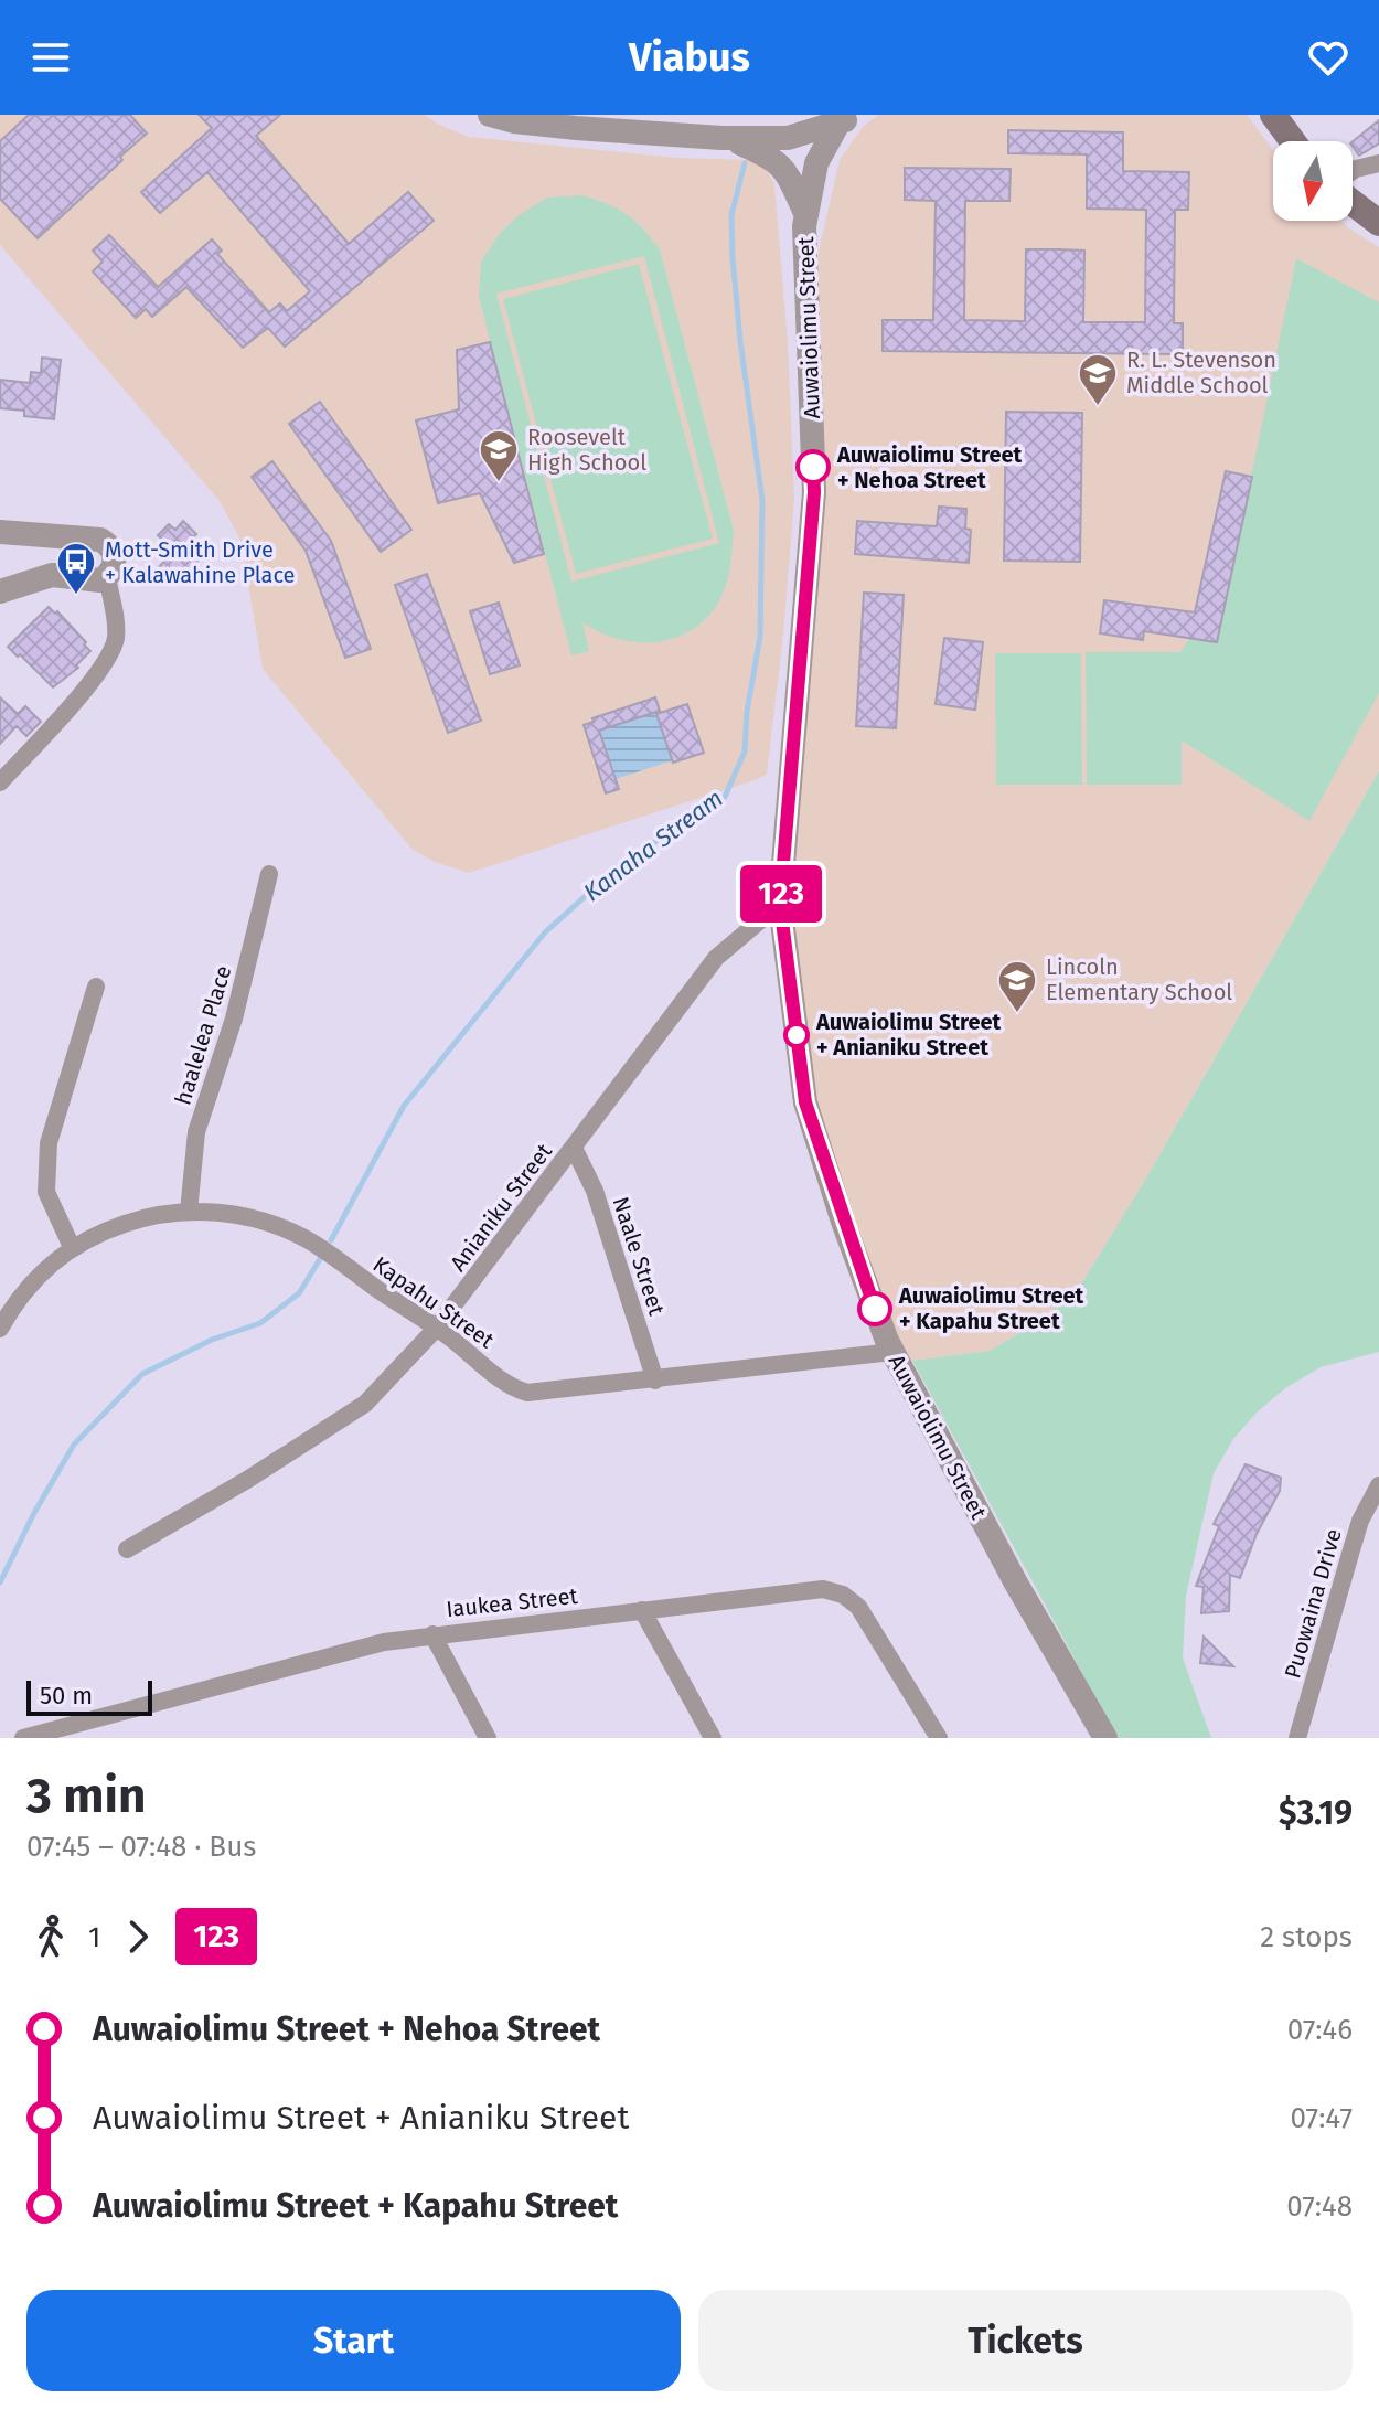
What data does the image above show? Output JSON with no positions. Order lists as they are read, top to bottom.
{
  "streets": {
    "street": [
      "Auwaiolimu Street",
      "haalelea Place",
      "Anianiku Street",
      "Naale Street",
      "Kapahu Street",
      "Iaukea Street",
      "Puowaina Drive"
    ]
  },
  "crossings": [
    ["Auwaiolimu Street", "Anianiku Street"],
    ["Auwaiolimu Street", "Kapahu Street"],
    ["haalelea Place", "Kapahu Street"],
    ["Anianiku Street", "Naale Street"],
    ["Anianiku Street", "Kapahu Street"],
    ["Naale Street", "Kapahu Street"]
  ],
  "water": ["Kanaha Stream"],
  "places": {
    "school or university": ["R. L. Stevenson Middle School", "Roosevelt High School", "Lincoln Elementary School"],
    "other": ["Auwaiolimu Street + Nehoa Street", "Auwaiolimu Street + Anianiku Street", "Auwaiolimu Street + Kapahu Street"],
    "bus stop": ["Mott-Smith Drive + Kalawahine Place"]
  },
  "lines": ["bus line 123"],
  "scale_bar": "50 m",
  "north": "bottom",
  "page": {
    "header": "Viabus",
    "on_map": "123",
    "scale": "50 m",
    "heading": ["3 min", "07:45 – 07:48 · Bus", "$3.19"],
    "legs": ["1", "123", "2 stops"],
    "list": [
      {
        "name": "Auwaiolimu Street + Nehoa Street",
        "value": "07:46"
      },
      {
        "name": "Auwaiolimu Street + Anianiku Street",
        "value": "07:47"
      },
      {
        "name": "Auwaiolimu Street + Kapahu Street",
        "value": "07:48"
      }
    ],
    "buttons": ["Start", "Tickets"]
  }
}
